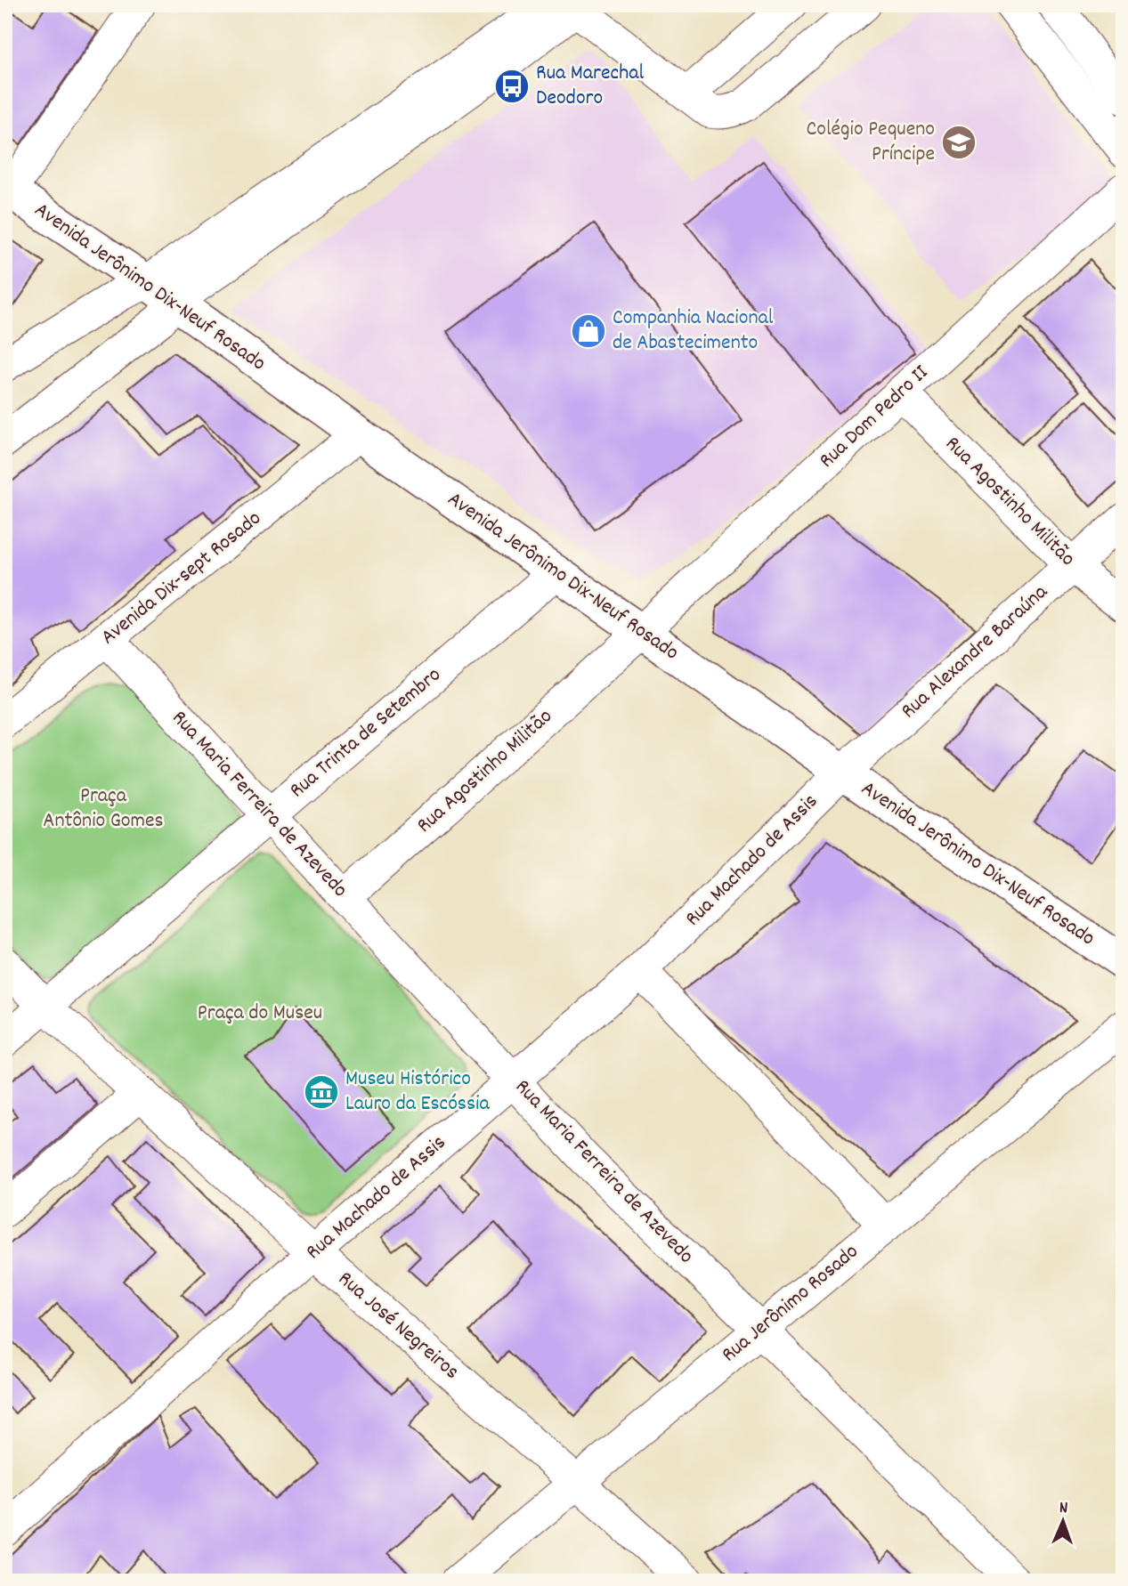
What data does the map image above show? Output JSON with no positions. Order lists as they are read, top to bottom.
{
  "streets": {
    "main road": ["Avenida Jerônimo Dix-Neuf Rosado"],
    "street": [
      "Rua Dom Pedro II",
      "Rua Agostinho Militão",
      "Avenida Dix-sept Rosado",
      "Rua Alexandre Baraúna",
      "Rua Trinta de Setembro",
      "Rua Maria Ferreira de Azevedo",
      "Rua Machado de Assis",
      "Rua Jerônimo Rosado",
      "Rua José Negreiros"
    ]
  },
  "crossings": [
    ["Avenida Jerônimo Dix-Neuf Rosado", "Rua Dom Pedro II"],
    ["Avenida Jerônimo Dix-Neuf Rosado", "Rua Agostinho Militão"],
    ["Avenida Jerônimo Dix-Neuf Rosado", "Avenida Dix-sept Rosado"],
    ["Avenida Jerônimo Dix-Neuf Rosado", "Rua Alexandre Baraúna"],
    ["Avenida Jerônimo Dix-Neuf Rosado", "Rua Trinta de Setembro"],
    ["Avenida Jerônimo Dix-Neuf Rosado", "Rua Machado de Assis"],
    ["Rua Dom Pedro II", "Rua Agostinho Militão"],
    ["Rua Agostinho Militão", "Rua Alexandre Baraúna"],
    ["Rua Agostinho Militão", "Rua Maria Ferreira de Azevedo"],
    ["Avenida Dix-sept Rosado", "Rua Maria Ferreira de Azevedo"],
    ["Rua Alexandre Baraúna", "Rua Machado de Assis"],
    ["Rua Trinta de Setembro", "Rua Maria Ferreira de Azevedo"],
    ["Rua Trinta de Setembro", "Rua José Negreiros"],
    ["Rua Maria Ferreira de Azevedo", "Rua Machado de Assis"],
    ["Rua Maria Ferreira de Azevedo", "Rua Jerônimo Rosado"],
    ["Rua Machado de Assis", "Rua José Negreiros"],
    ["Rua Jerônimo Rosado", "Rua José Negreiros"]
  ],
  "parks": ["Praça Antônio Gomes", "Praça do Museu"],
  "places": {
    "bus stop": ["Rua Marechal Deodoro"],
    "school or university": ["Colégio Pequeno Príncipe"],
    "shop": ["Companhia Nacional de Abastecimento"],
    "museum": ["Museu Histórico Lauro da Escóssia"]
  },
  "north": "top"
}
